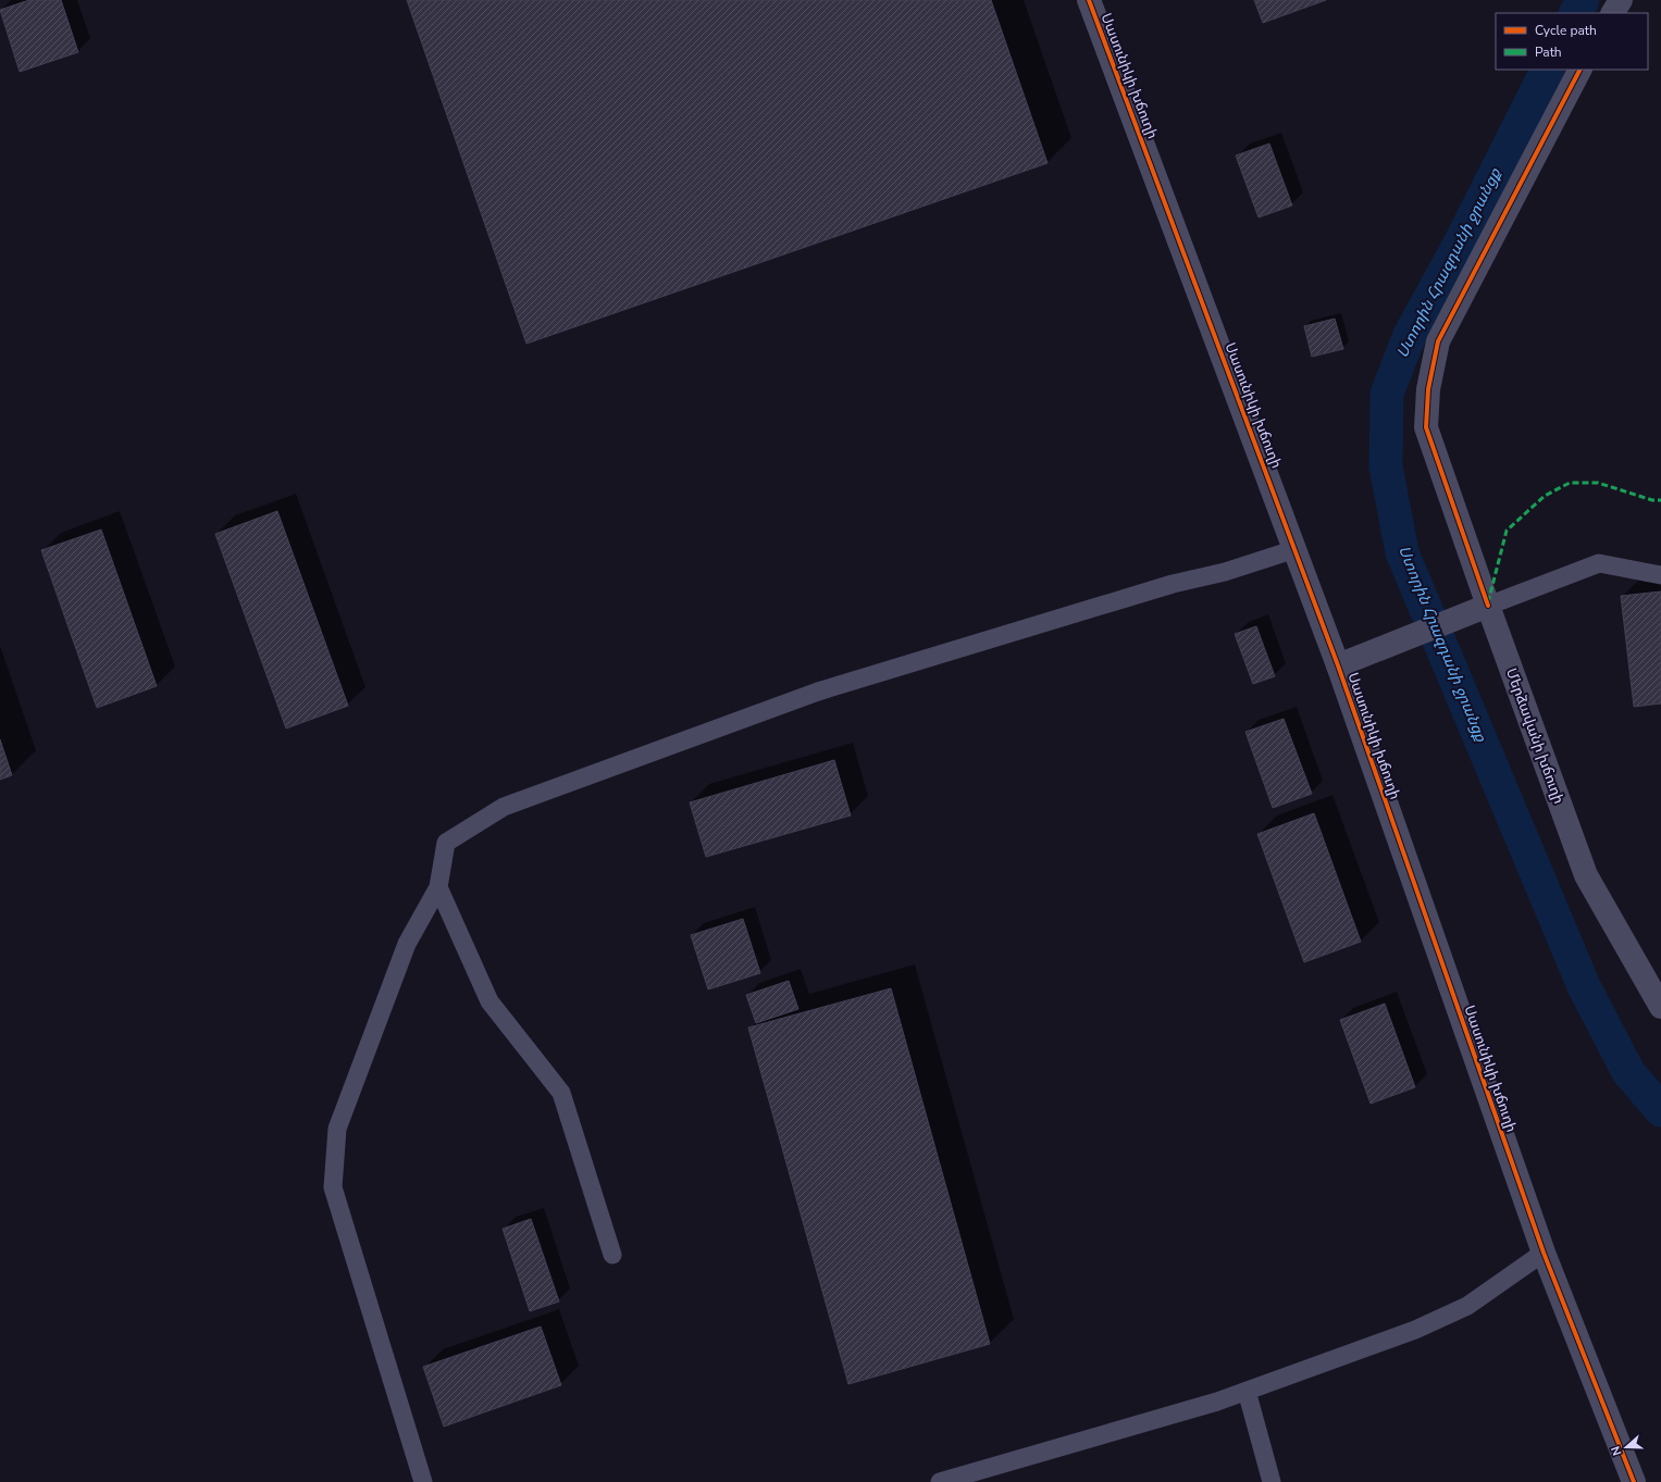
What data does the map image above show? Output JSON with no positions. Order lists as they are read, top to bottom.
{
  "streets": {
    "street": ["Սասունիկի խճուղի", "Մերձավանի խճուղի"]
  },
  "water": ["Ստորին Հրազդանի ջրանցք"],
  "legend": ["Cycle path", "Path"],
  "north": "left"
}
